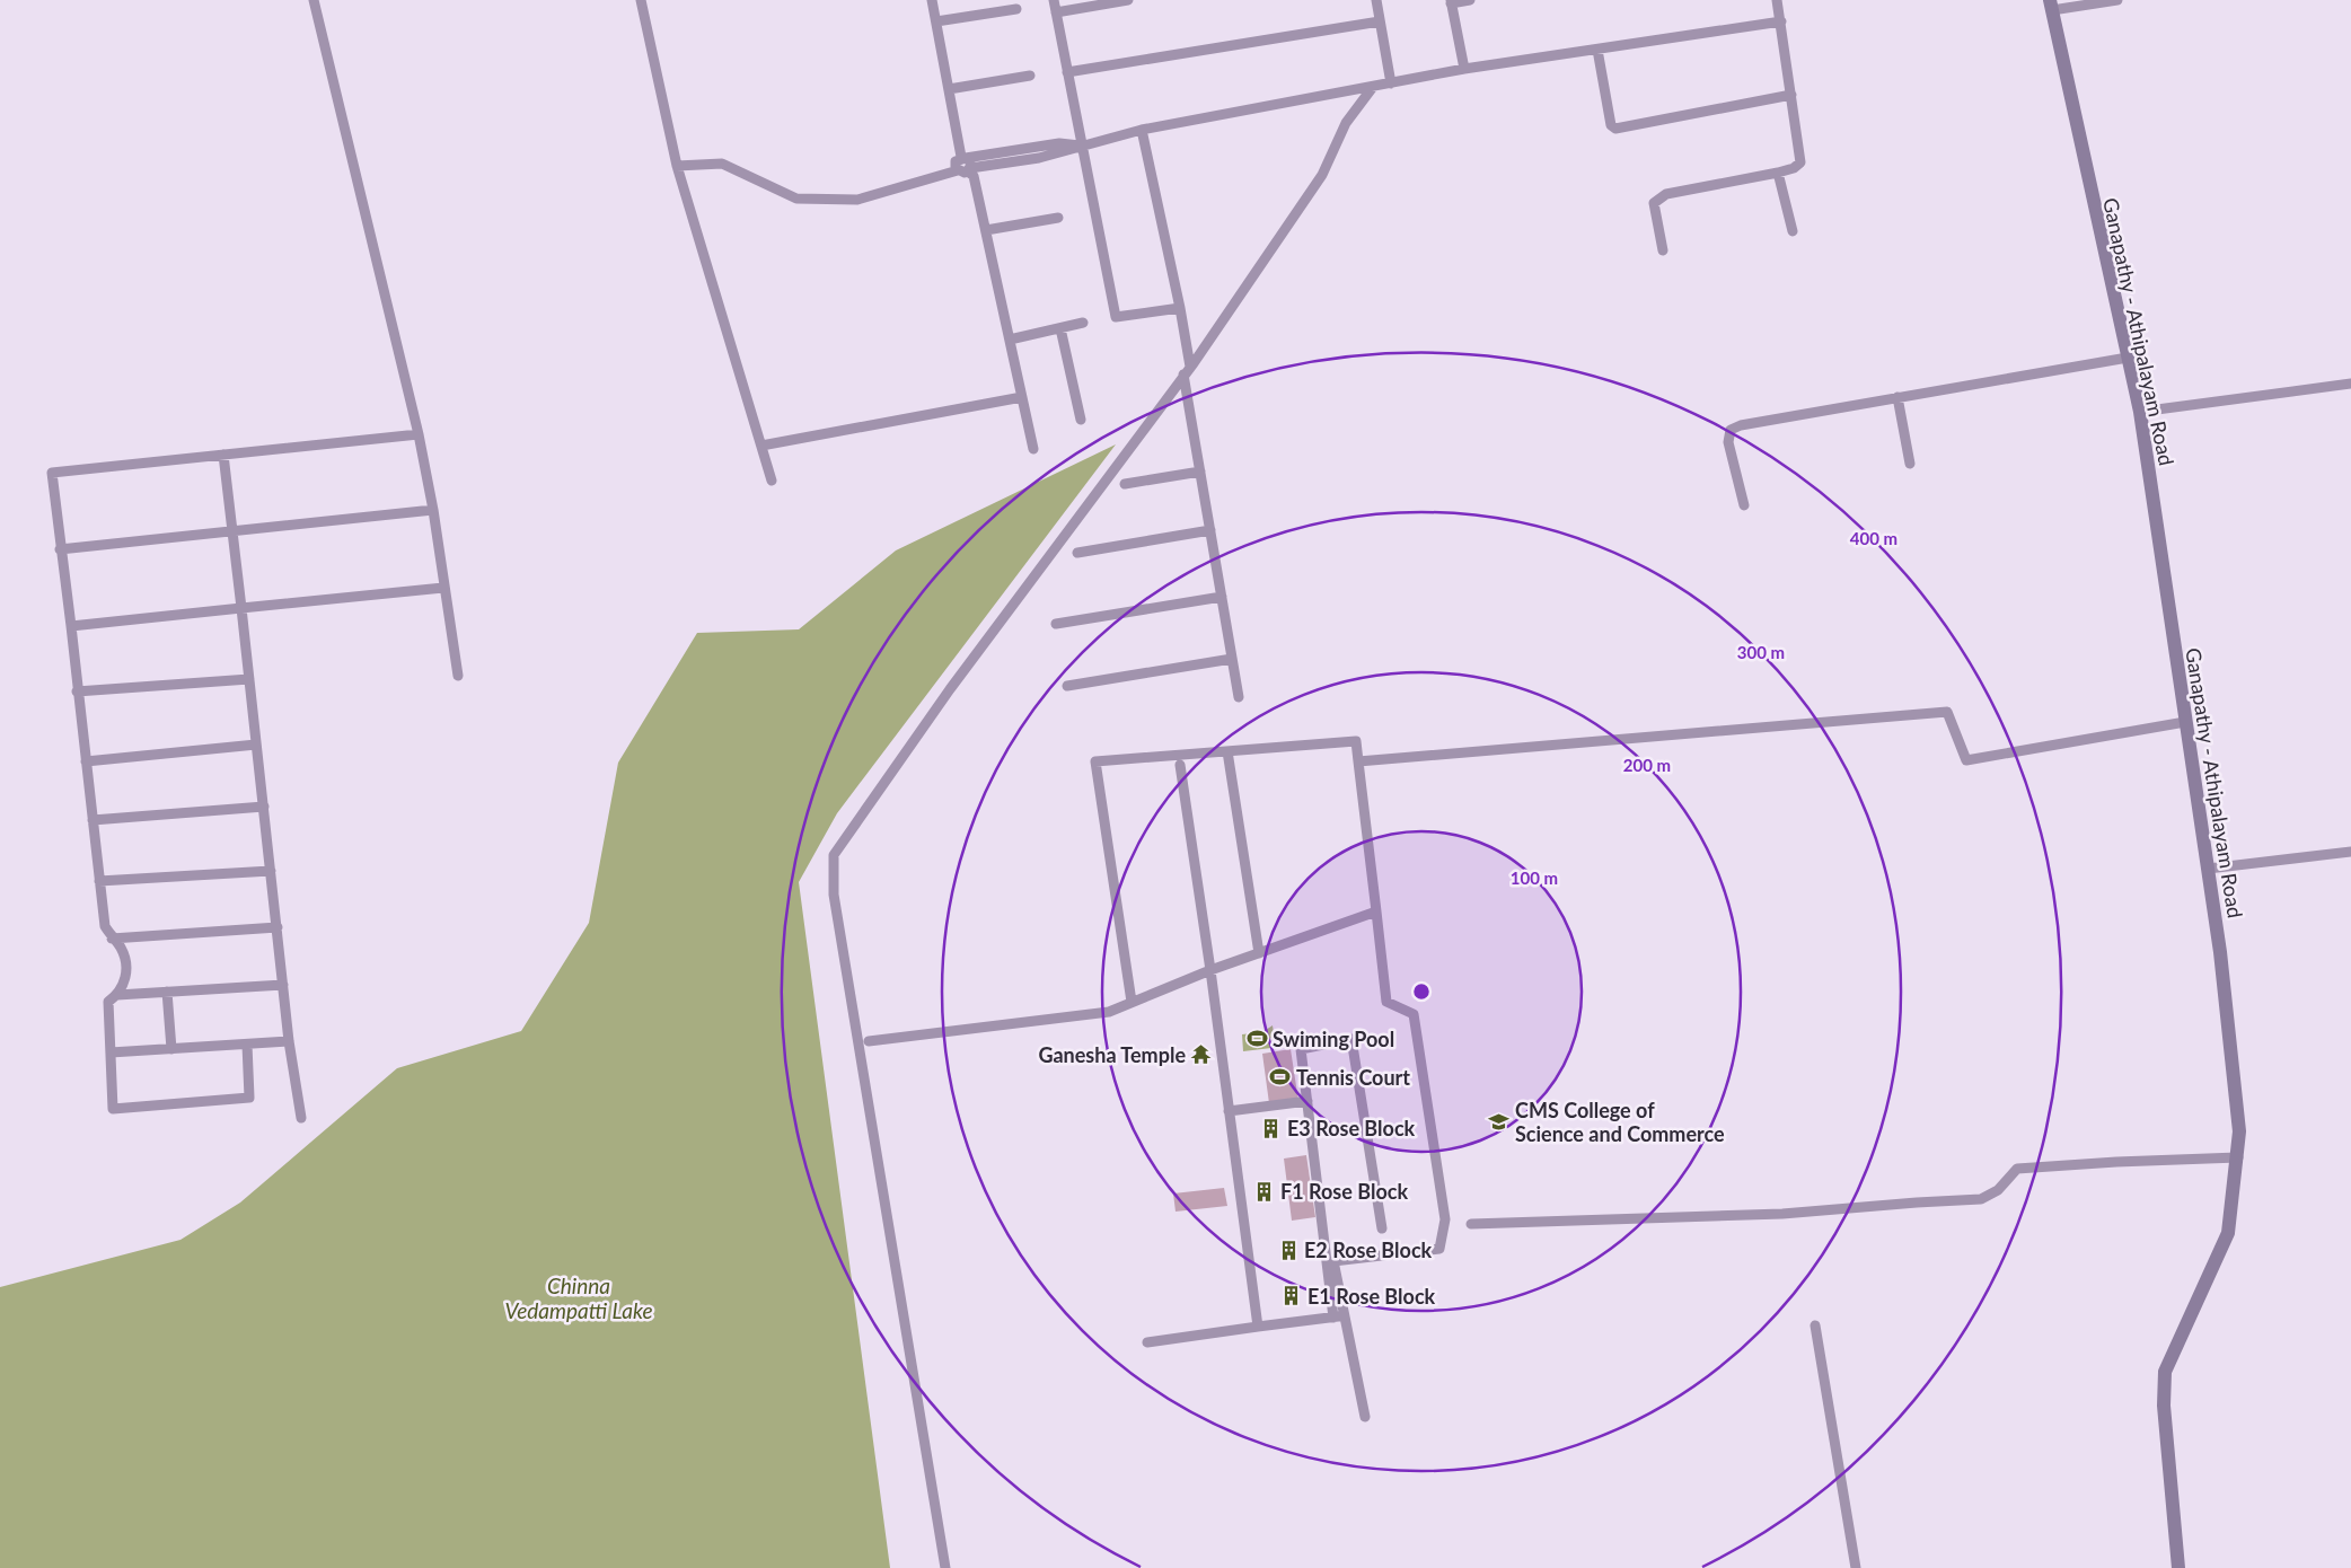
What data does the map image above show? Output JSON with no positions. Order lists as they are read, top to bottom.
{
  "streets": {
    "main road": ["Ganapathy - Athipalayam Road"]
  },
  "water": ["Chinna Vedampatti Lake"],
  "places": {
    "sports": ["Swiming Pool", "Tennis Court"],
    "temple": ["Ganesha Temple"],
    "school or university": ["CMS College of Science and Commerce"],
    "building": [
      "E3 Rose Block",
      "F1 Rose Block",
      "E2 Rose Block",
      "E1 Rose Block"
    ]
  },
  "rings": [
    "400 m",
    "300 m",
    "200 m",
    "100 m"
  ]
}
